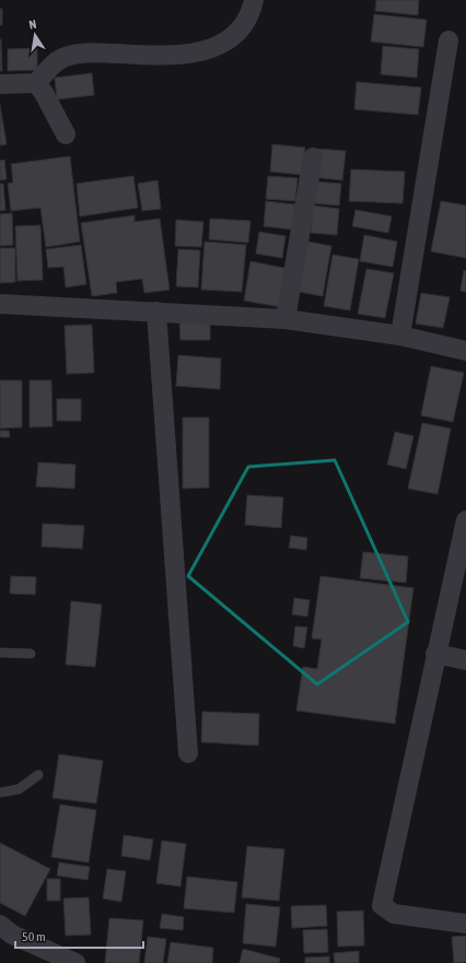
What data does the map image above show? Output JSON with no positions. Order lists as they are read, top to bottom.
{
  "scale_bar": "50 m",
  "north": "top"
}
